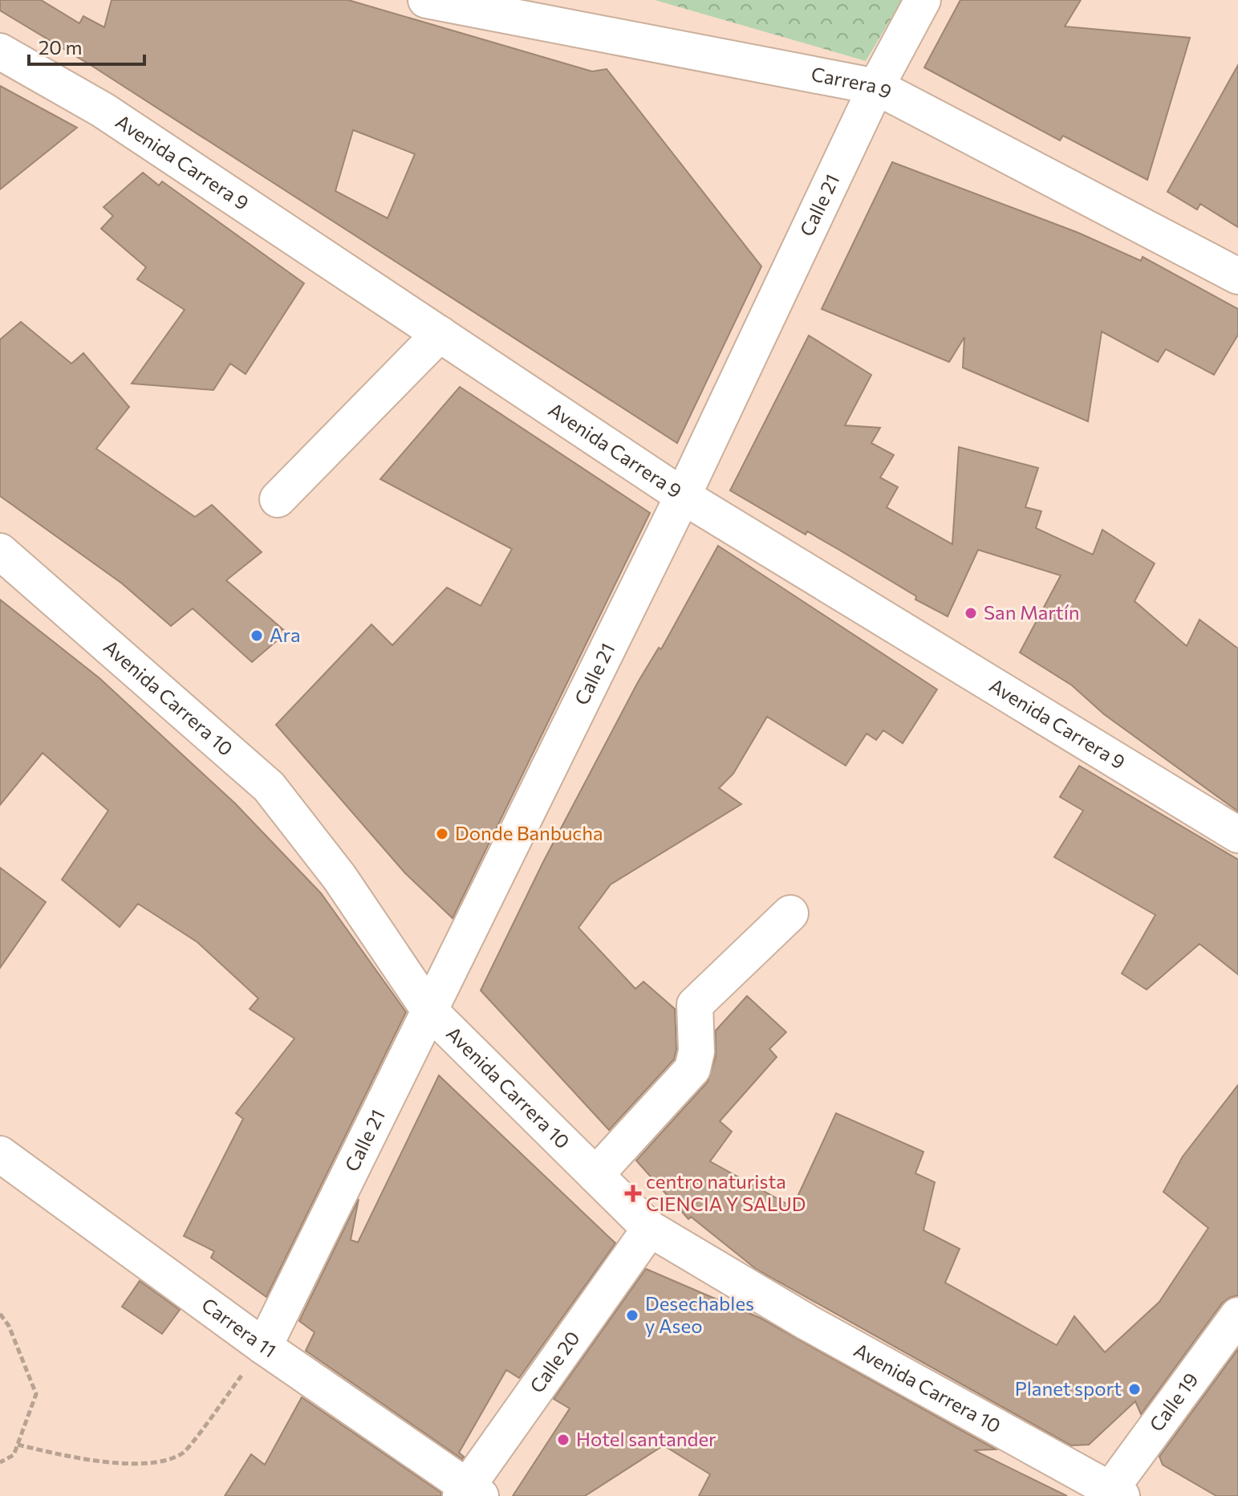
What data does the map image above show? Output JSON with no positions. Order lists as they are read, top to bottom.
{
  "streets": {
    "street": [
      "Carrera 9",
      "Avenida Carrera 9",
      "Calle 21",
      "Avenida Carrera 10",
      "Carrera 11",
      "Calle 20",
      "Calle 19"
    ]
  },
  "crossings": [
    ["Carrera 9", "Calle 21"],
    ["Avenida Carrera 9", "Calle 21"],
    ["Calle 21", "Avenida Carrera 10"],
    ["Calle 21", "Carrera 11"],
    ["Avenida Carrera 10", "Calle 20"],
    ["Avenida Carrera 10", "Calle 19"],
    ["Carrera 11", "Calle 20"]
  ],
  "places": {
    "other": [
      "San Martín",
      "Ara",
      "Donde Banbucha",
      "Desechables y Aseo",
      "Planet sport",
      "Hotel santander"
    ],
    "health": ["centro naturista CIENCIA Y SALUD"]
  },
  "scale_bar": "20 m"
}
